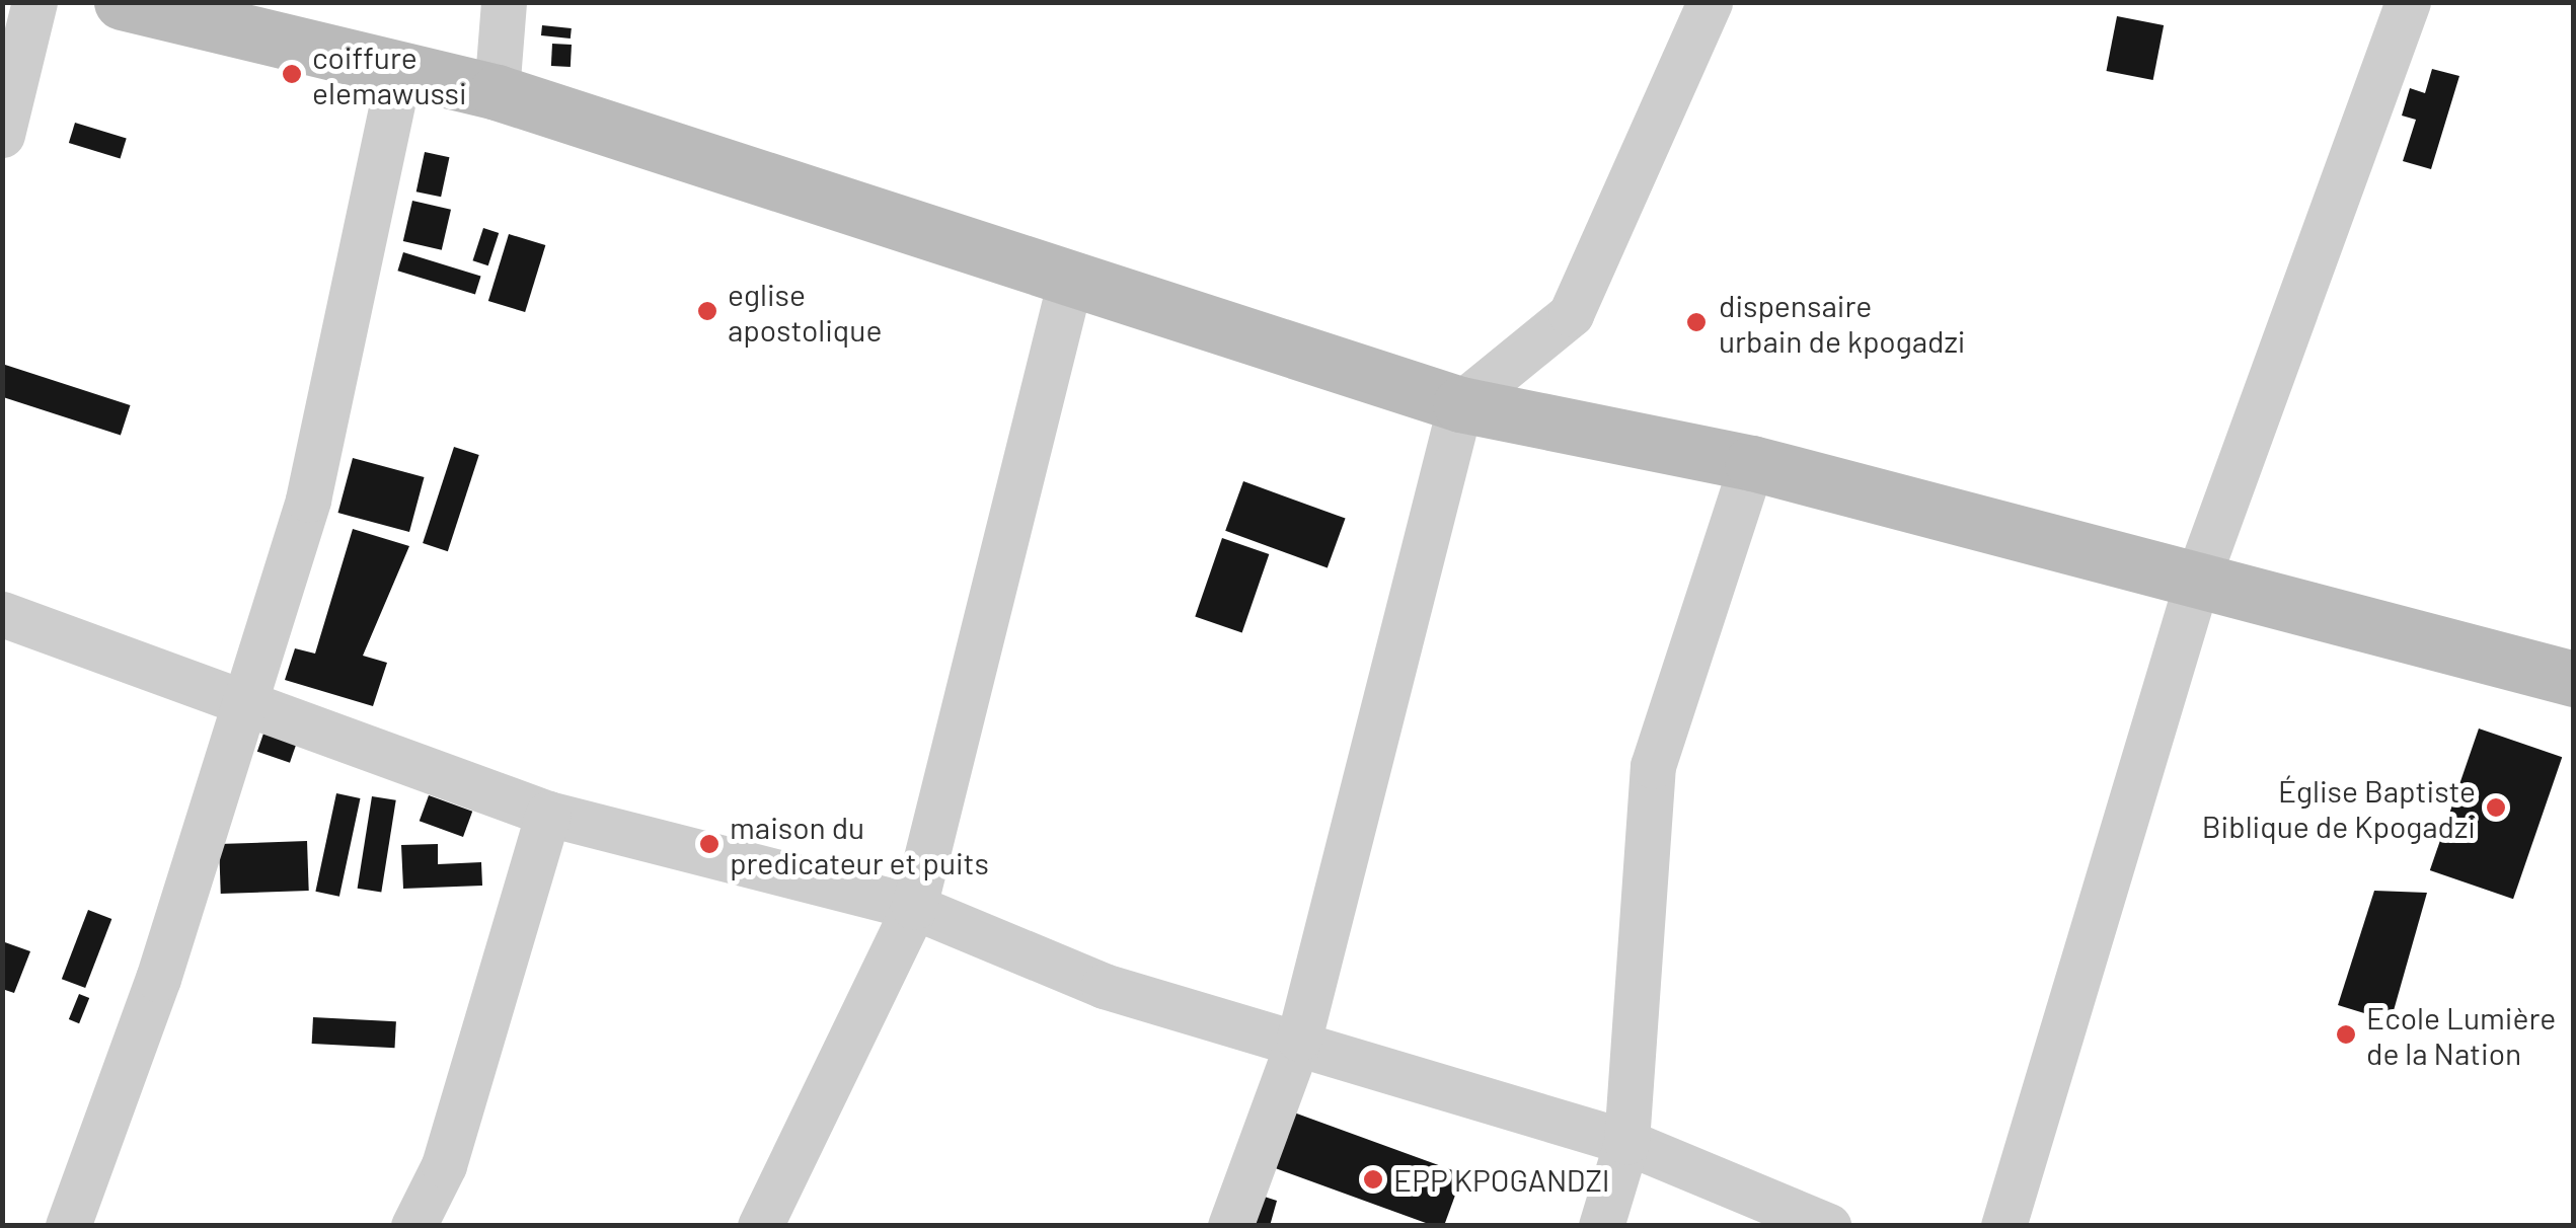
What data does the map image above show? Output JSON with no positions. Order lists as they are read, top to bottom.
{
  "places": [
    "coiffure elemawussi",
    "eglise apostolique",
    "dispensaire urbain de kpogadzi",
    "Église Baptiste Biblique de Kpogadzi",
    "maison du predicateur et puits",
    "Ecole Lumière de la Nation",
    "EPP KPOGANDZI"
  ]
}
